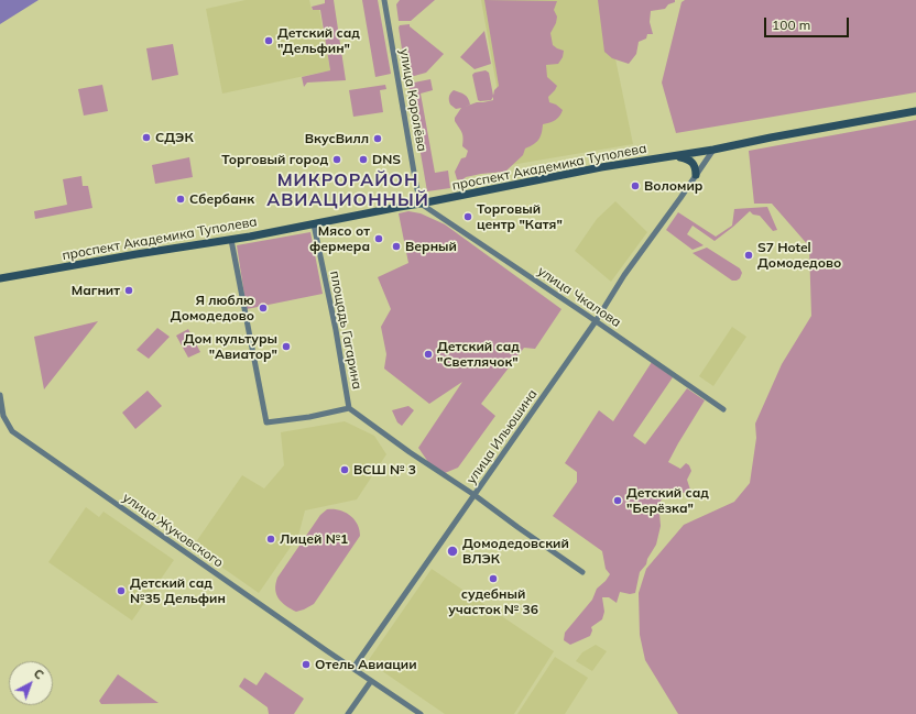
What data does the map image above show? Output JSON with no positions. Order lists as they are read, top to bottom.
{
  "streets": {
    "main road": ["проспект Академика Туполева"],
    "street": [
      "улица Королёва",
      "улица Чкалова",
      "площадь Гагарина",
      "улица Ильюшина",
      "улица Жуковского"
    ]
  },
  "crossings": [
    ["улица Королёва", "проспект Академика Туполева"],
    ["улица Королёва", "улица Чкалова"],
    ["проспект Академика Туполева", "улица Чкалова"],
    ["проспект Академика Туполева", "площадь Гагарина"],
    ["проспект Академика Туполева", "улица Ильюшина"],
    ["улица Чкалова", "улица Ильюшина"],
    ["улица Ильюшина", "улица Жуковского"]
  ],
  "districts": ["МИКРОРАЙОН АВИАЦИОННЫЙ"],
  "places": [
    "Детский сад \"Дельфин\"",
    "СДЭК",
    "ВкусВилл",
    "Торговый город",
    "DNS",
    "Воломир",
    "Сбербанк",
    "Торговый центр \"Катя\"",
    "Мясо от фермера",
    "Верный",
    "S7 Hotel Домодедово",
    "Магнит",
    "Я люблю Домодедово",
    "Дом культуры \"Авиатор\"",
    "Детский сад \"Светлячок\"",
    "ВСШ № 3",
    "Детский сад \"Берёзка\"",
    "Лицей №1",
    "Домодедовский ВЛЭК",
    "судебный участок № 36",
    "Детский сад №35 Дельфин",
    "Отель Авиации"
  ],
  "scale_bar": "100 m",
  "north": "top right"
}
